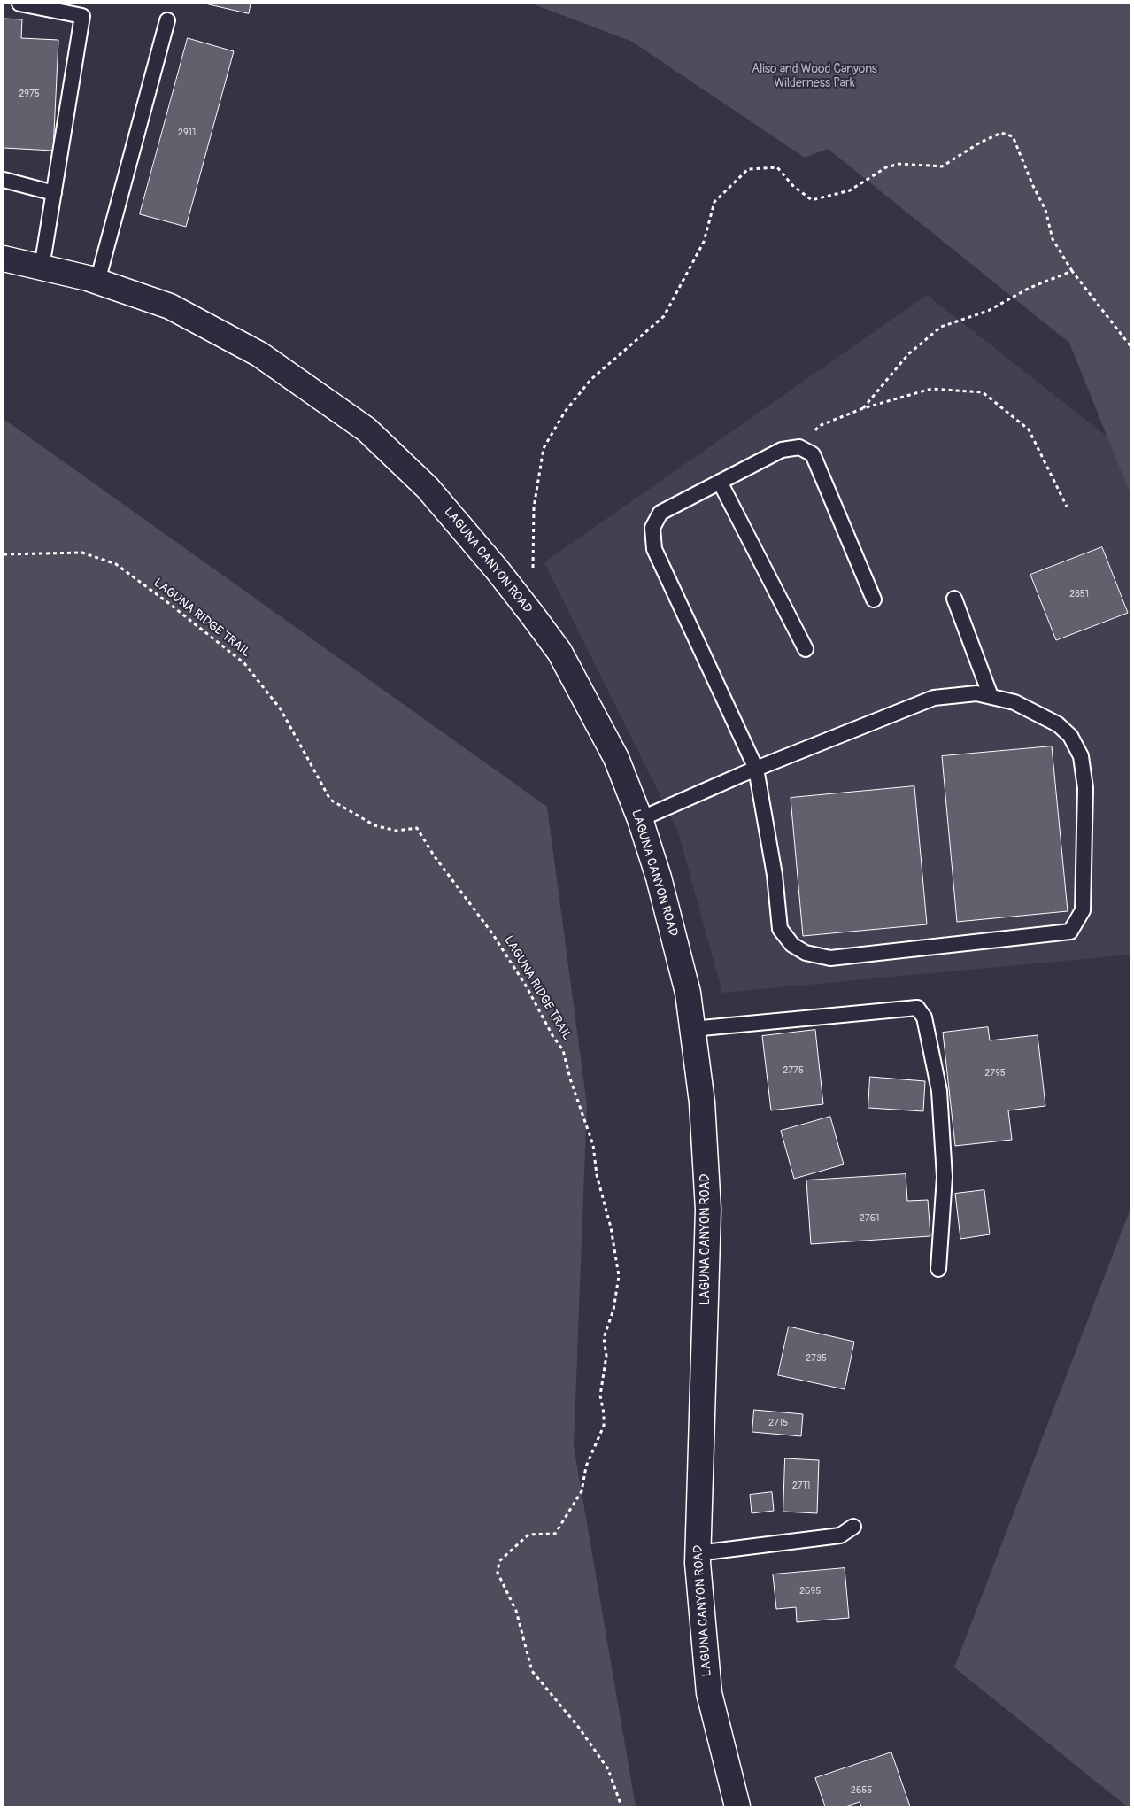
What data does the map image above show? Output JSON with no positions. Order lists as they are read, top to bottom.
{
  "streets": {
    "main road": ["LAGUNA CANYON ROAD"],
    "path": ["LAGUNA RIDGE TRAIL"]
  },
  "parks": ["Aliso and Wood Canyons Wilderness Park"],
  "house_numbers": [
    "2975",
    "2911",
    "2851",
    "2775",
    "2795",
    "2761",
    "2735",
    "2715",
    "2711",
    "2695",
    "2655"
  ]
}
